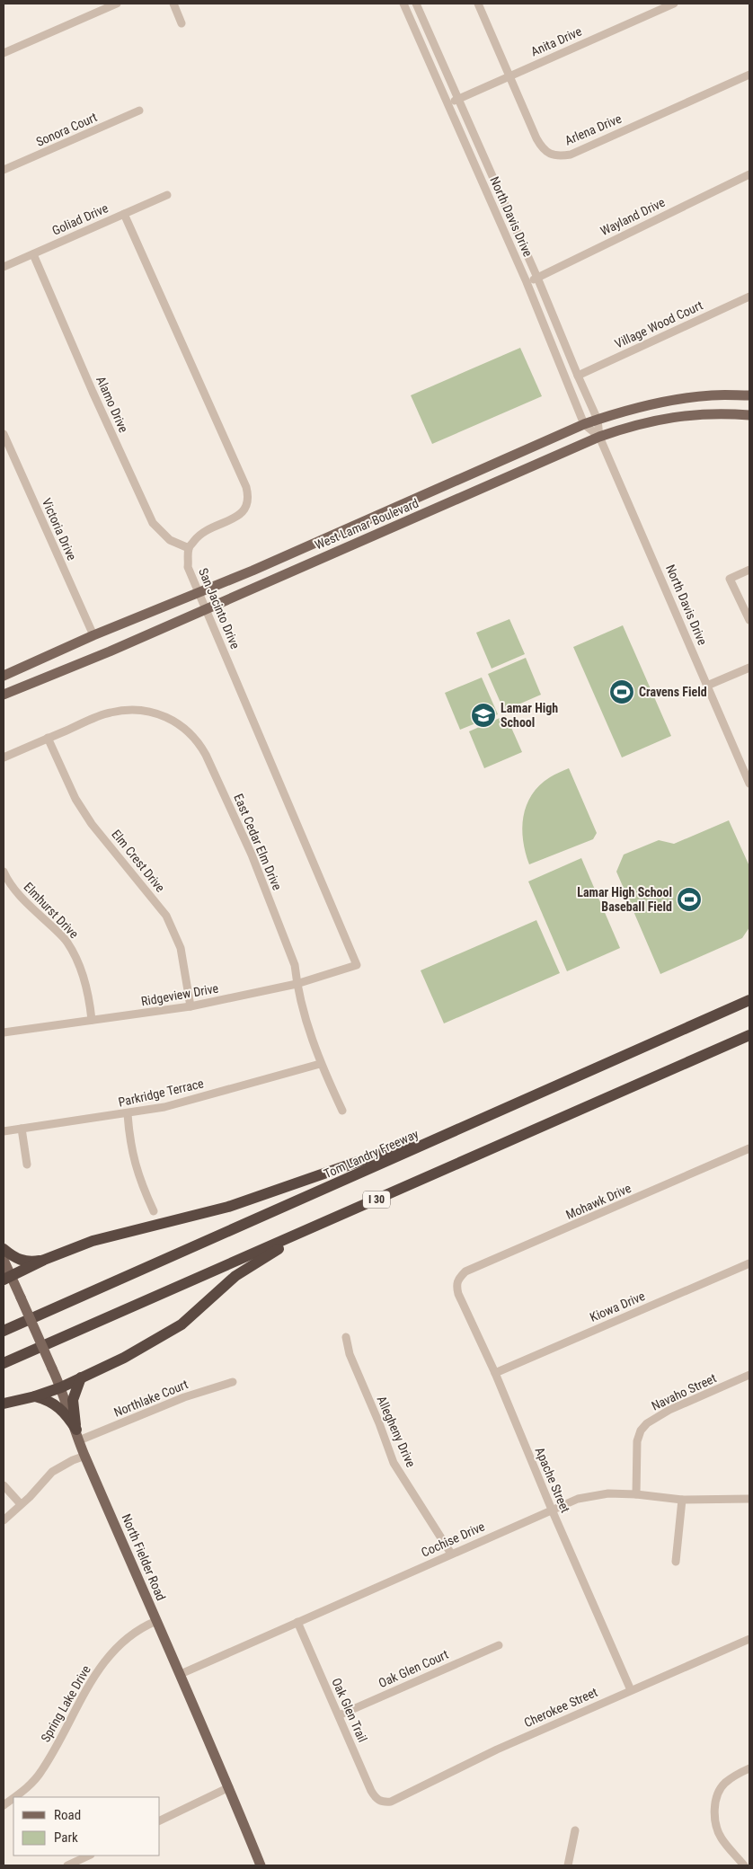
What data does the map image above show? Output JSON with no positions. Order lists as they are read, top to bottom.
{
  "streets": {
    "highway": ["Tom Landry Freeway", "I 30"],
    "main road": ["West Lamar Boulevard", "North Fielder Road"],
    "street": [
      "Anita Drive",
      "Sonora Court",
      "Arlena Drive",
      "North Davis Drive",
      "Wayland Drive",
      "Goliad Drive",
      "Village Wood Court",
      "Alamo Drive",
      "Victoria Drive",
      "San Jacinto Drive",
      "East Cedar Elm Drive",
      "Elm Crest Drive",
      "Elmhurst Drive",
      "Ridgeview Drive",
      "Parkridge Terrace",
      "Mohawk Drive",
      "Kiowa Drive",
      "Navaho Street",
      "Northlake Court",
      "Allegheny Drive",
      "Apache Street",
      "Cochise Drive",
      "Oak Glen Court",
      "Spring Lake Drive",
      "Cherokee Street",
      "Oak Glen Trail"
    ]
  },
  "crossings": [
    ["Anita Drive", "Arlena Drive"],
    ["Anita Drive", "North Davis Drive"],
    ["North Davis Drive", "Wayland Drive"],
    ["North Davis Drive", "Village Wood Court"],
    ["North Davis Drive", "West Lamar Boulevard"],
    ["Goliad Drive", "Alamo Drive"],
    ["Alamo Drive", "San Jacinto Drive"],
    ["West Lamar Boulevard", "Victoria Drive"],
    ["West Lamar Boulevard", "San Jacinto Drive"],
    ["San Jacinto Drive", "Ridgeview Drive"],
    ["East Cedar Elm Drive", "Elm Crest Drive"],
    ["East Cedar Elm Drive", "Ridgeview Drive"],
    ["East Cedar Elm Drive", "Parkridge Terrace"],
    ["Elm Crest Drive", "Ridgeview Drive"],
    ["Elmhurst Drive", "Ridgeview Drive"],
    ["Mohawk Drive", "Apache Street"],
    ["Kiowa Drive", "Apache Street"],
    ["Navaho Street", "Cochise Drive"],
    ["Northlake Court", "North Fielder Road"],
    ["Allegheny Drive", "Cochise Drive"],
    ["Apache Street", "Cochise Drive"],
    ["Apache Street", "Cherokee Street"],
    ["Cochise Drive", "North Fielder Road"],
    ["Cochise Drive", "Oak Glen Trail"],
    ["North Fielder Road", "Spring Lake Drive"],
    ["Oak Glen Court", "Oak Glen Trail"],
    ["Cherokee Street", "Oak Glen Trail"]
  ],
  "places": {
    "sports": ["Cravens Field", "Lamar High School Baseball Field"],
    "school or university": ["Lamar High School"]
  },
  "legend": ["Road", "Park"]
}
